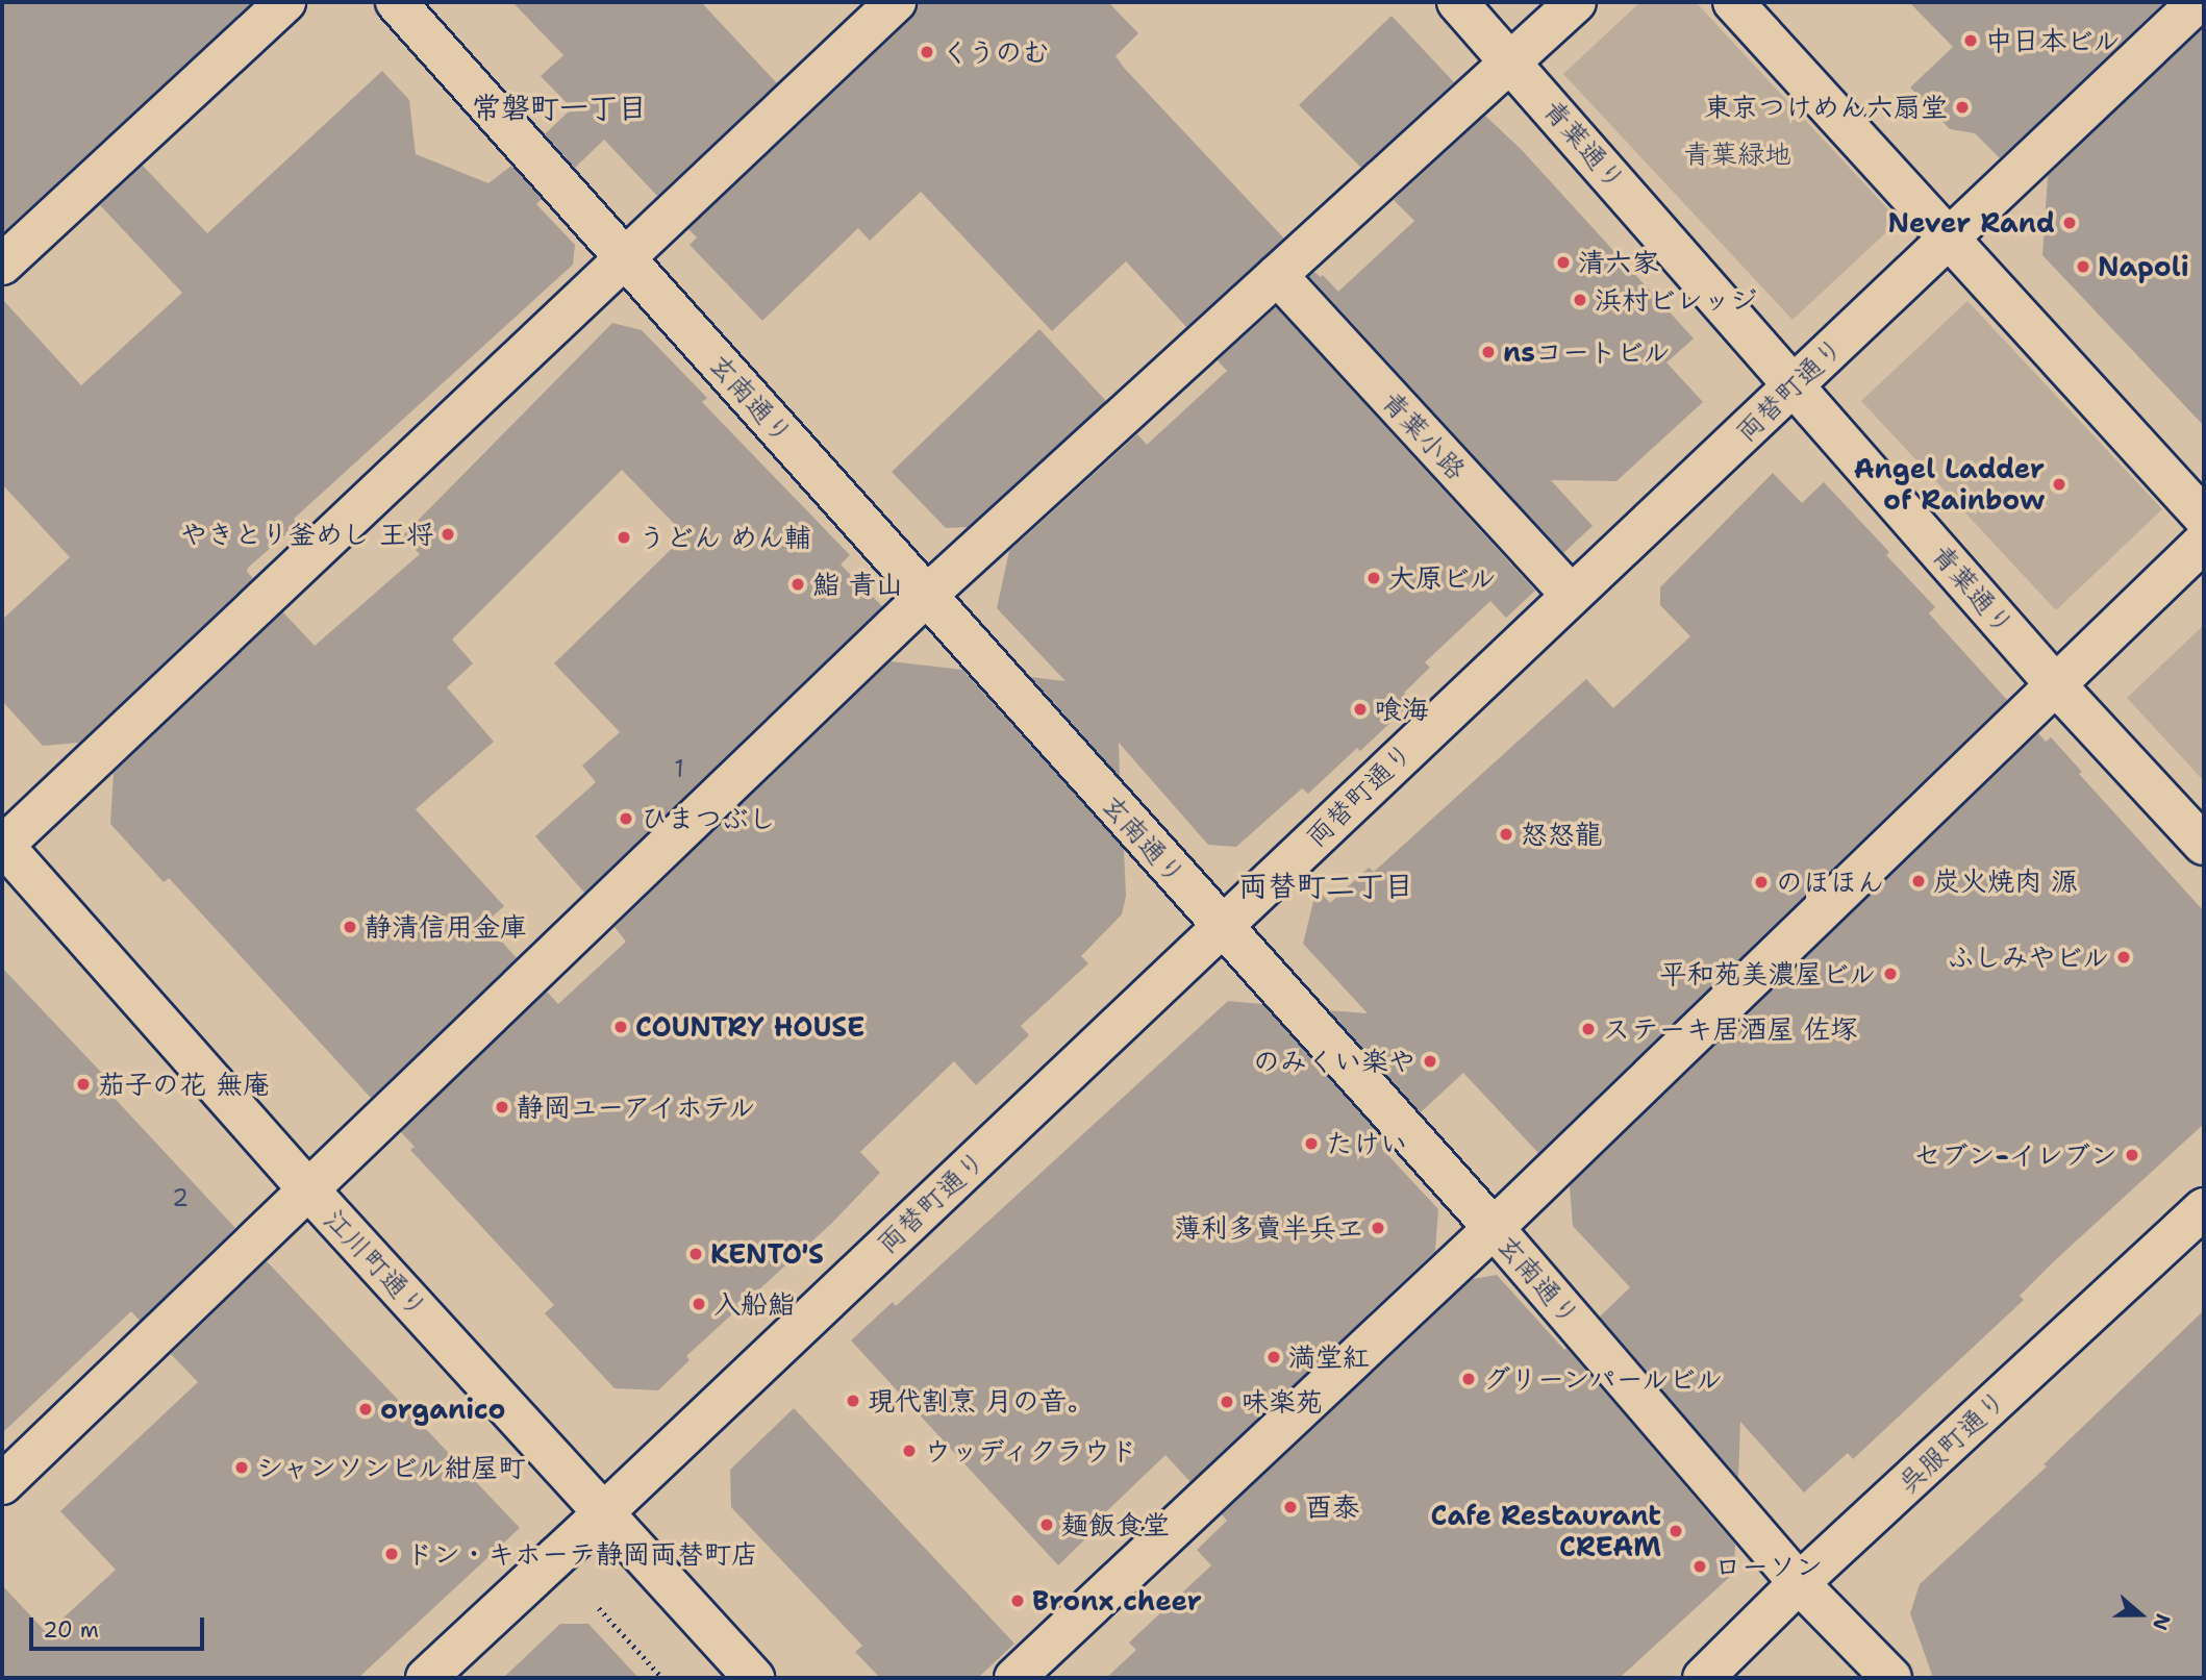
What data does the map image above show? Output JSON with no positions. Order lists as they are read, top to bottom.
{
  "streets": {
    "street": [
      "青葉通り",
      "両替町通り",
      "玄南通り",
      "青葉小路",
      "江川町通り",
      "呉服町通り"
    ]
  },
  "crossings": [
    ["青葉通り", "両替町通り"],
    ["両替町通り", "玄南通り"],
    ["両替町通り", "青葉小路"],
    ["両替町通り", "江川町通り"],
    ["玄南通り", "呉服町通り"]
  ],
  "districts": ["常磐町一丁目", "両替町二丁目"],
  "parks": ["青葉緑地"],
  "places": [
    "中日本ビル",
    "くうのむ",
    "東京つけめん六扇堂",
    "Never Rand",
    "清六家",
    "Napoli",
    "浜村ビレッジ",
    "nsコートビル",
    "Angel Ladder of Rainbow",
    "やきとり釜めし 王将",
    "うどん めん輔",
    "大原ビル",
    "鮨 青山",
    "喰海",
    "ひまつぶし",
    "怒怒龍",
    "炭火焼肉 源",
    "のほほん",
    "静清信用金庫",
    "ふしみやビル",
    "平和苑美濃屋ビル",
    "COUNTRY HOUSE",
    "ステーキ居酒屋 佐塚",
    "のみくい楽や",
    "茄子の花 無庵",
    "静岡ユーアイホテル",
    "たけい",
    "セブン-イレブン",
    "薄利多賣半兵ヱ",
    "KENTO'S",
    "入船鮨",
    "満堂紅",
    "グリーンパールビル",
    "現代割烹 月の音。",
    "味楽苑",
    "organico",
    "ウッディクラウド",
    "シャンソンビル紺屋町",
    "酉泰",
    "麺飯食堂",
    "Cafe Restaurant CREAM",
    "ドン・キホーテ静岡両替町店",
    "ローソン",
    "Bronx cheer"
  ],
  "house_numbers": ["1", "2"],
  "scale_bar": "20 m",
  "north": "right"
}
